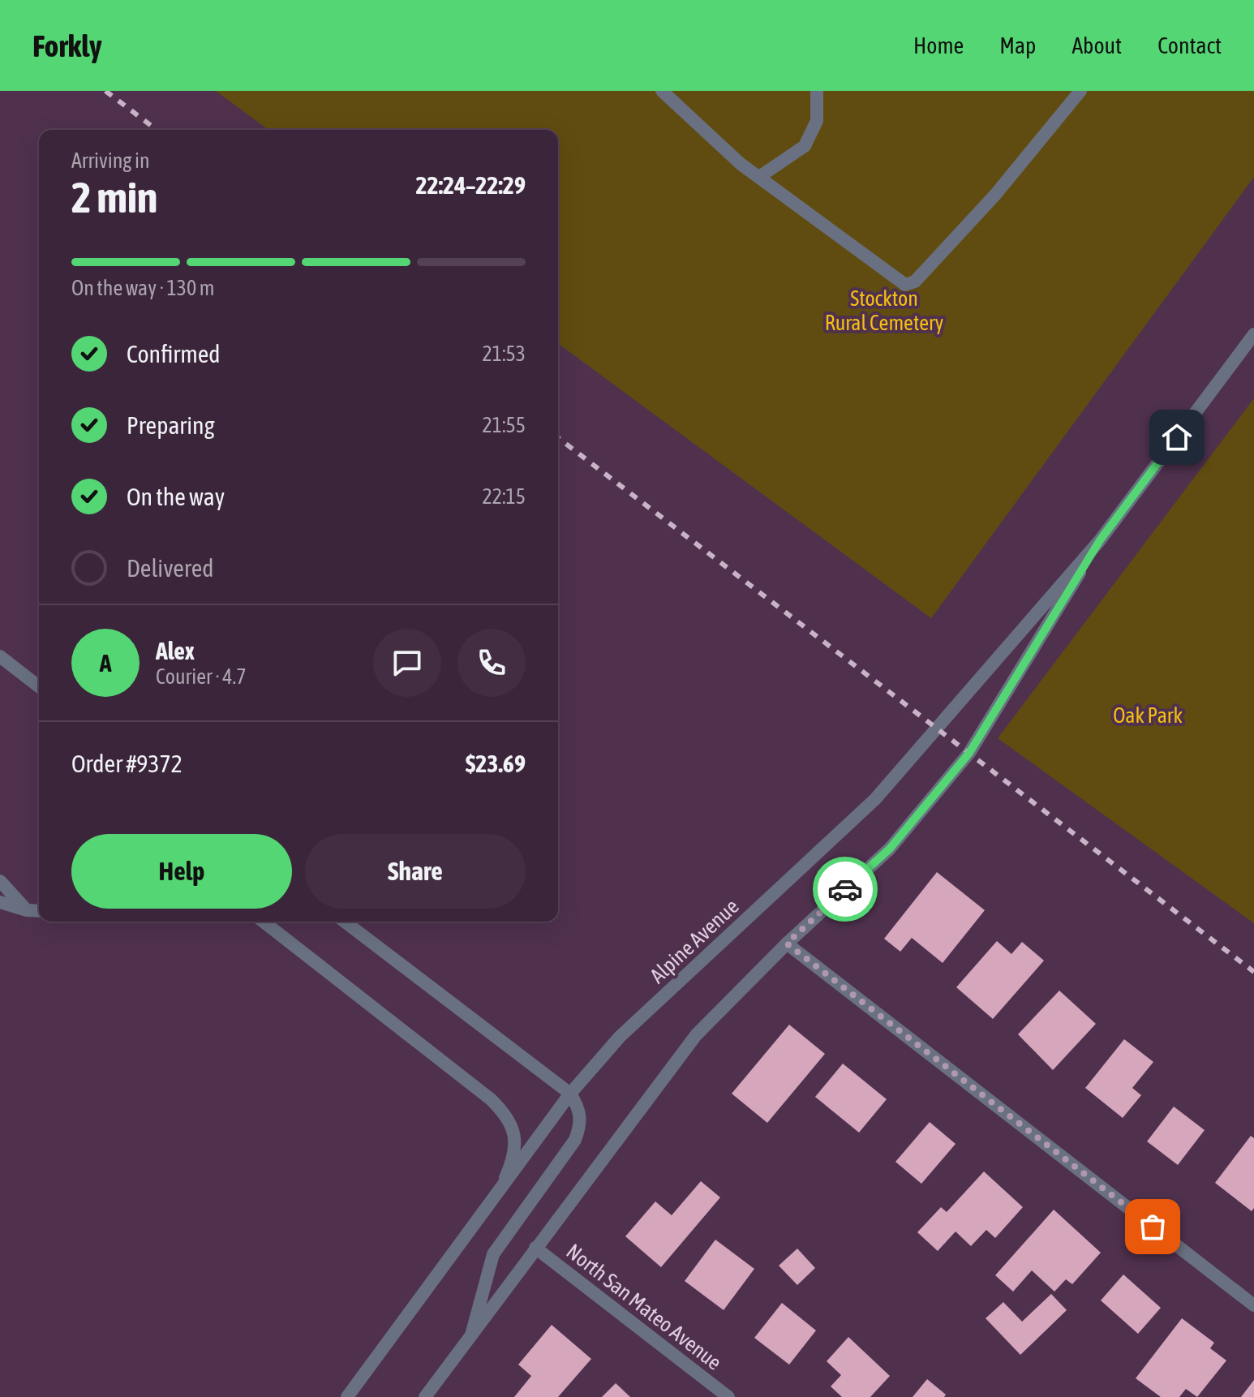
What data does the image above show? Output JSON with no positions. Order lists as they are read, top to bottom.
{
  "streets": {
    "street": ["Alpine Avenue", "North San Mateo Avenue"]
  },
  "crossings": [
    ["Alpine Avenue", "North San Mateo Avenue"]
  ],
  "parks": ["Stockton Rural Cemetery", "Oak Park"],
  "page": {
    "header": "Forkly",
    "nav": [
      "Home",
      "Map",
      "About",
      "Contact"
    ],
    "heading": ["2 min", "Arriving in", "22:24–22:29"],
    "panel": [
      "Alex",
      "Courier · 4.7",
      "Order #9372",
      "$23.69"
    ],
    "bar": "On the way · 130 m",
    "list": [
      ["Confirmed", "21:53"],
      ["Preparing", "21:55"],
      ["On the way", "22:15"],
      "Delivered"
    ],
    "round": "A",
    "buttons": ["Help", "Share"]
  }
}
